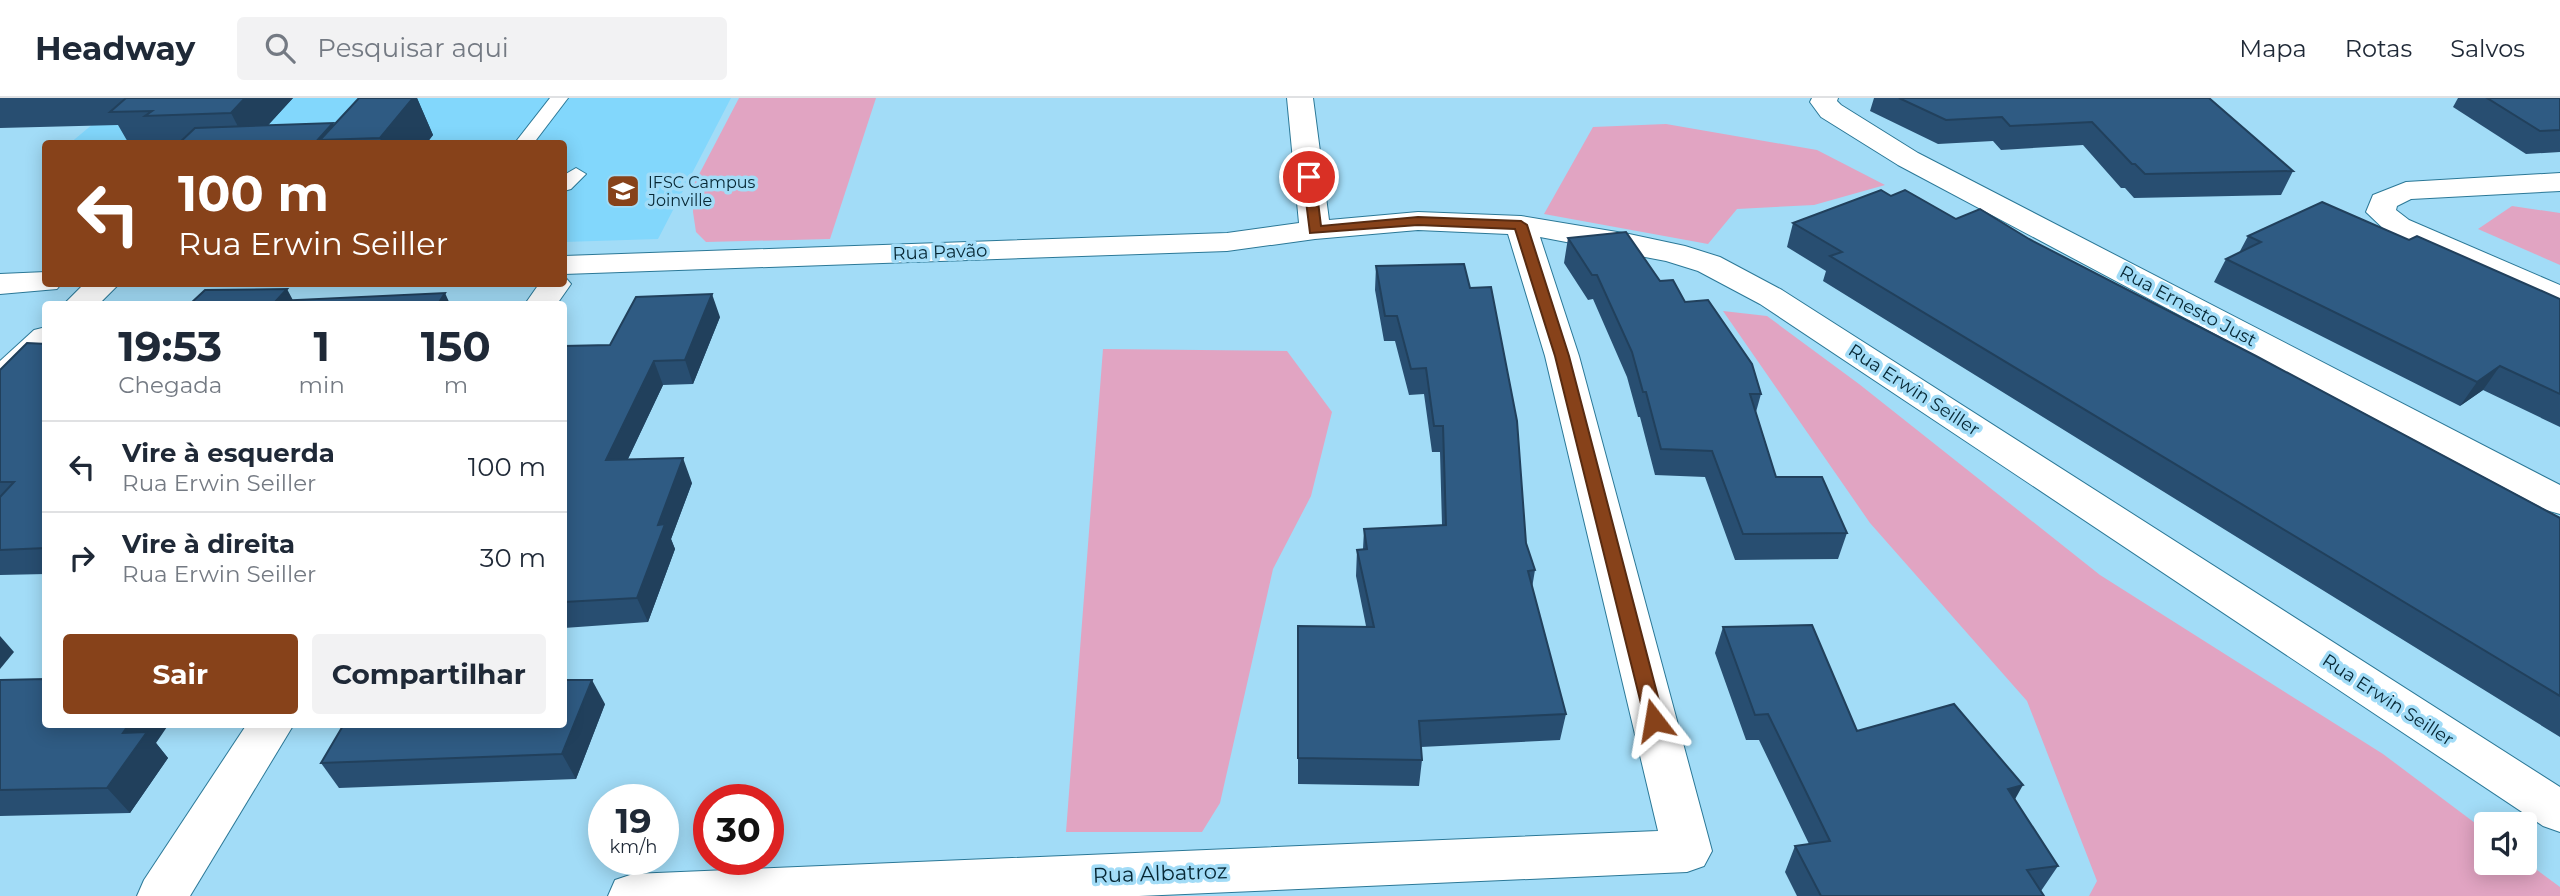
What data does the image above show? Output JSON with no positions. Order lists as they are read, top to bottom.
{
  "streets": {
    "street": [
      "Rua Pavão",
      "Rua Ernesto Just",
      "Rua Erwin Seiller",
      "Rua Albatroz"
    ]
  },
  "crossings": [
    ["Rua Pavão", "Rua Erwin Seiller"],
    ["Rua Erwin Seiller", "Rua Albatroz"]
  ],
  "places": {
    "school or university": ["IFSC Campus Joinville"]
  },
  "page": {
    "header": "Headway",
    "search": "Pesquisar aqui",
    "nav": ["Mapa", "Rotas", "Salvos"],
    "turn": ["100 m", "Rua Erwin Seiller"],
    "eta": [
      "19:53",
      "Chegada",
      "1",
      "min",
      "150",
      "m"
    ],
    "list": [
      {
        "name": "Vire à esquerda",
        "note": "Rua Erwin Seiller",
        "value": "100 m"
      },
      {
        "name": "Vire à direita",
        "note": "Rua Erwin Seiller",
        "value": "30 m"
      }
    ],
    "buttons": ["Sair", "Compartilhar"],
    "speed": "19 km/h",
    "limit": "30"
  }
}
